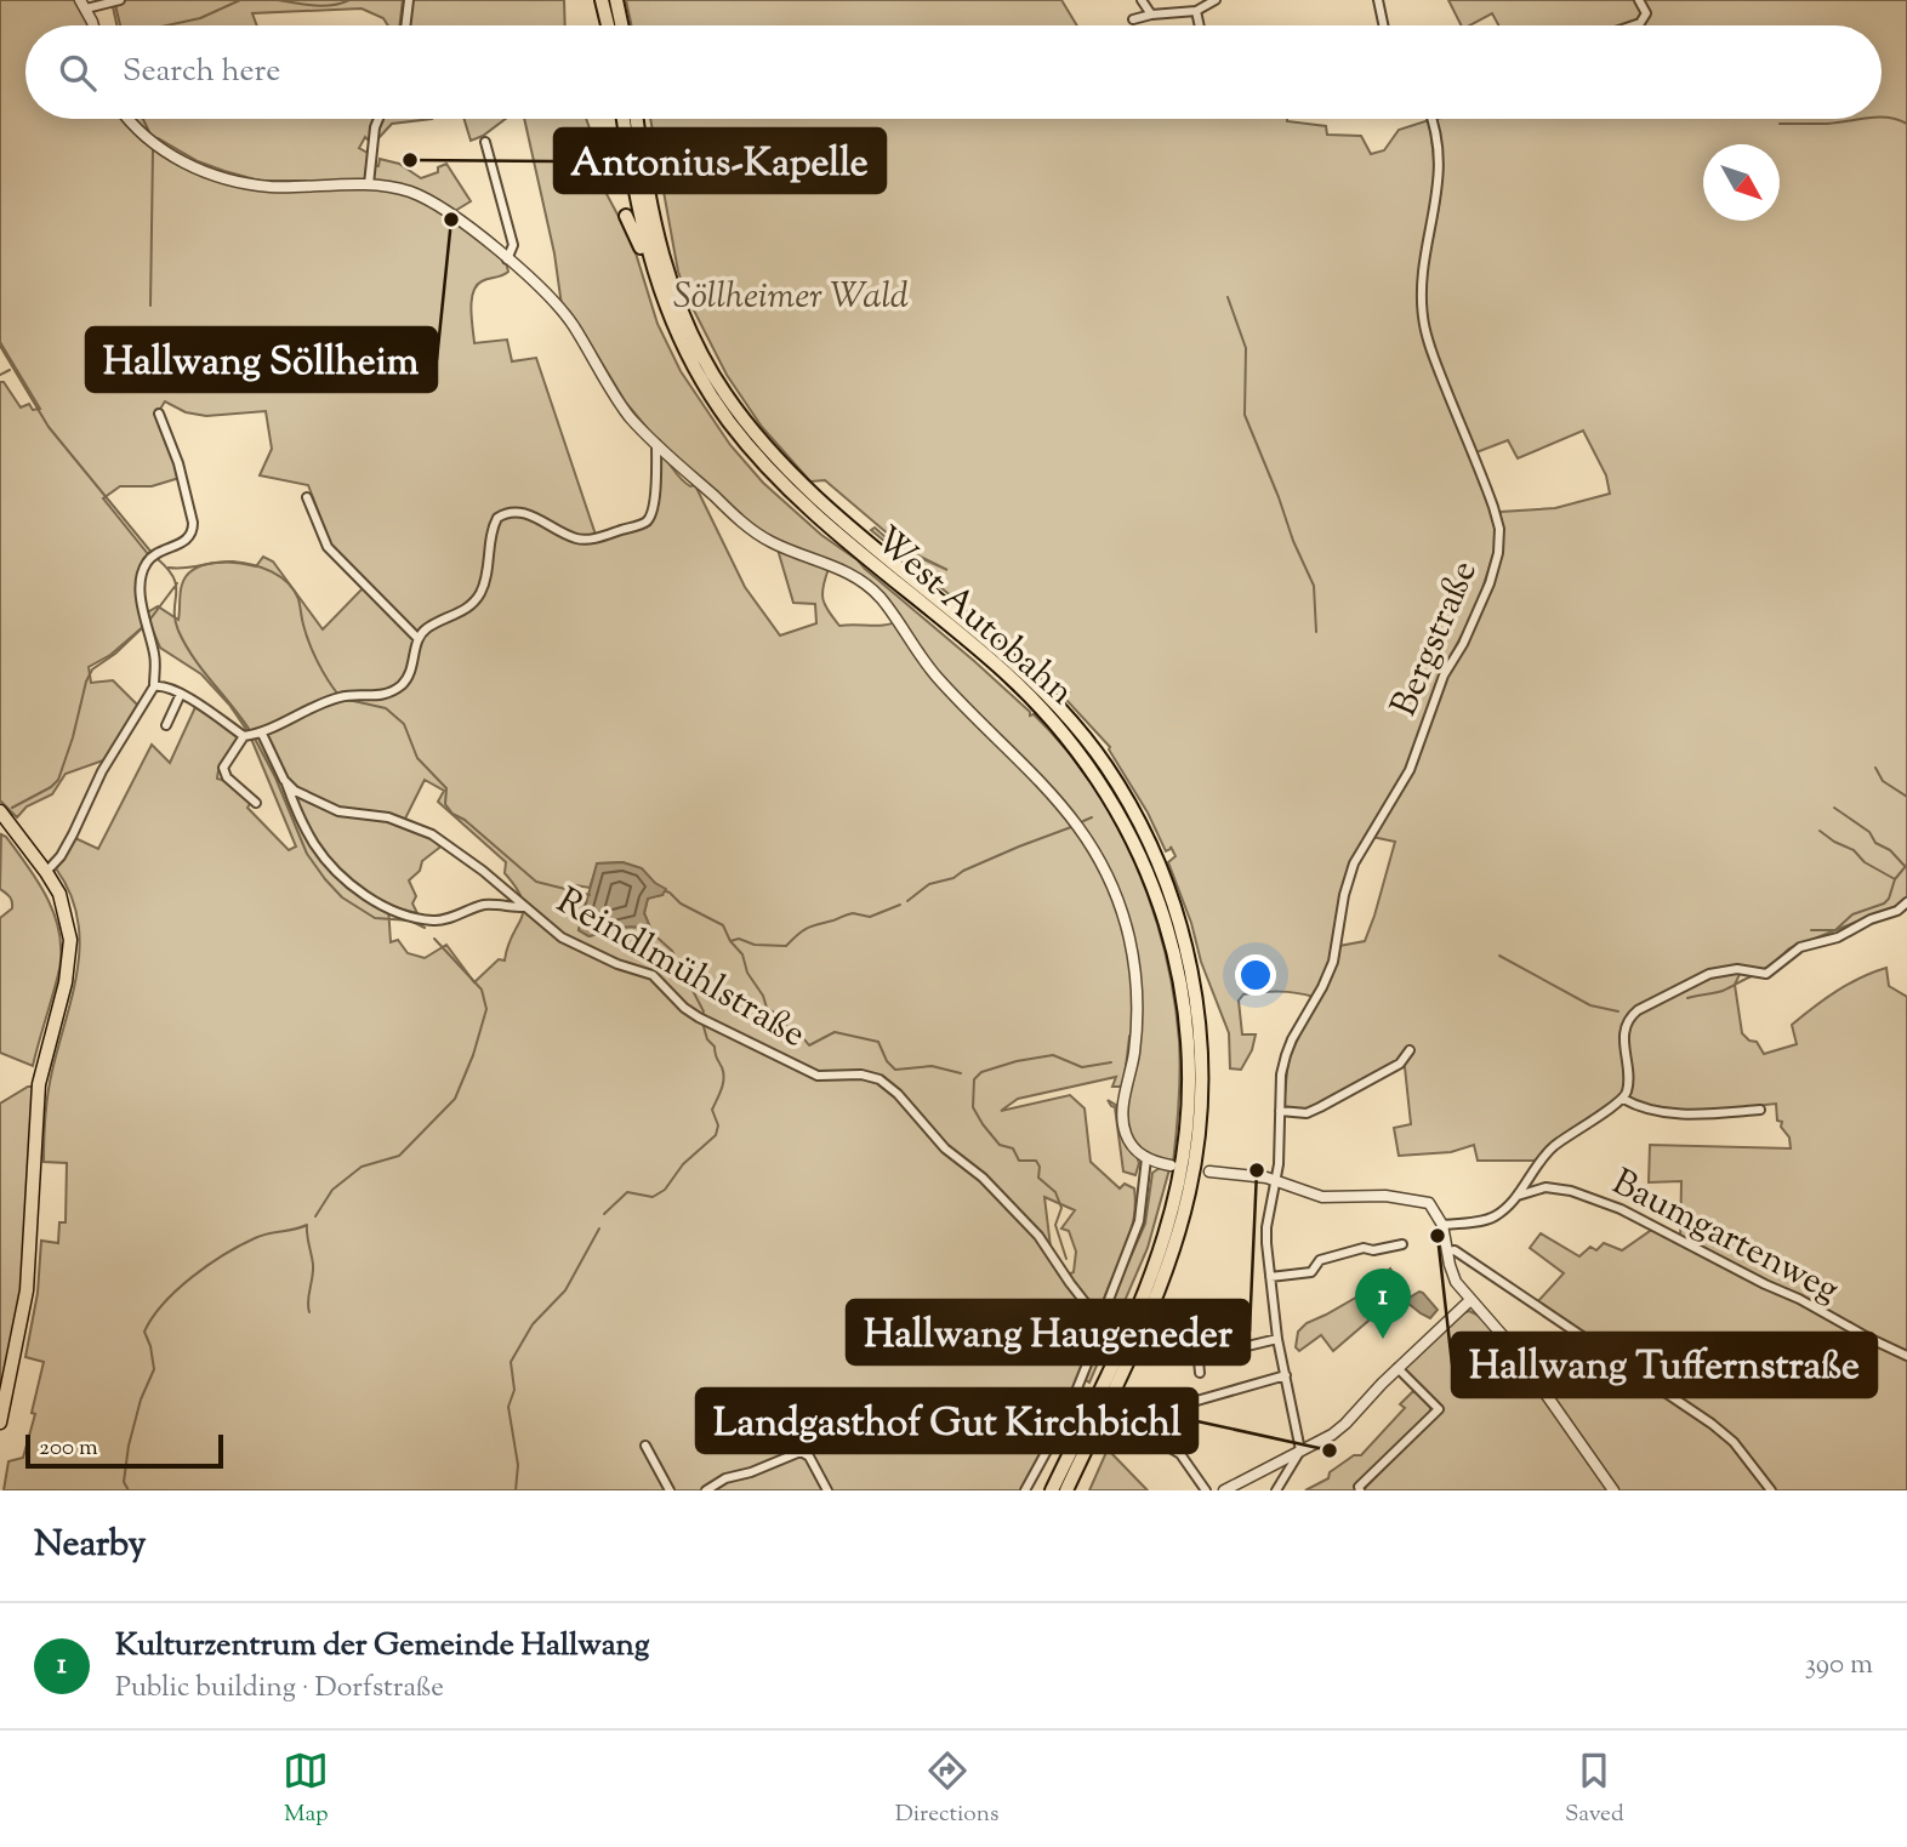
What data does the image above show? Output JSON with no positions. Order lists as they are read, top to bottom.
{
  "streets": {
    "highway": ["West Autobahn"],
    "street": ["Bergstraße", "Reindlmühlstraße", "Baumgartenweg"]
  },
  "parks": ["Söllheimer Wald"],
  "places": [
    "Antonius-Kapelle",
    "Hallwang Söllheim",
    "Hallwang Haugeneder",
    "Hallwang Tuffernstraße",
    "Landgasthof Gut Kirchbichl"
  ],
  "scale_bar": "200 m",
  "north": "bottom right",
  "page": {
    "search": "Search here",
    "pins": "1",
    "scale": "200 m",
    "heading": "Nearby",
    "list": [
      {
        "mark": "1",
        "name": "Kulturzentrum der Gemeinde Hallwang",
        "note": "Public building · Dorfstraße",
        "value": "390 m"
      }
    ],
    "nav": ["Map", "Directions", "Saved"]
  }
}
